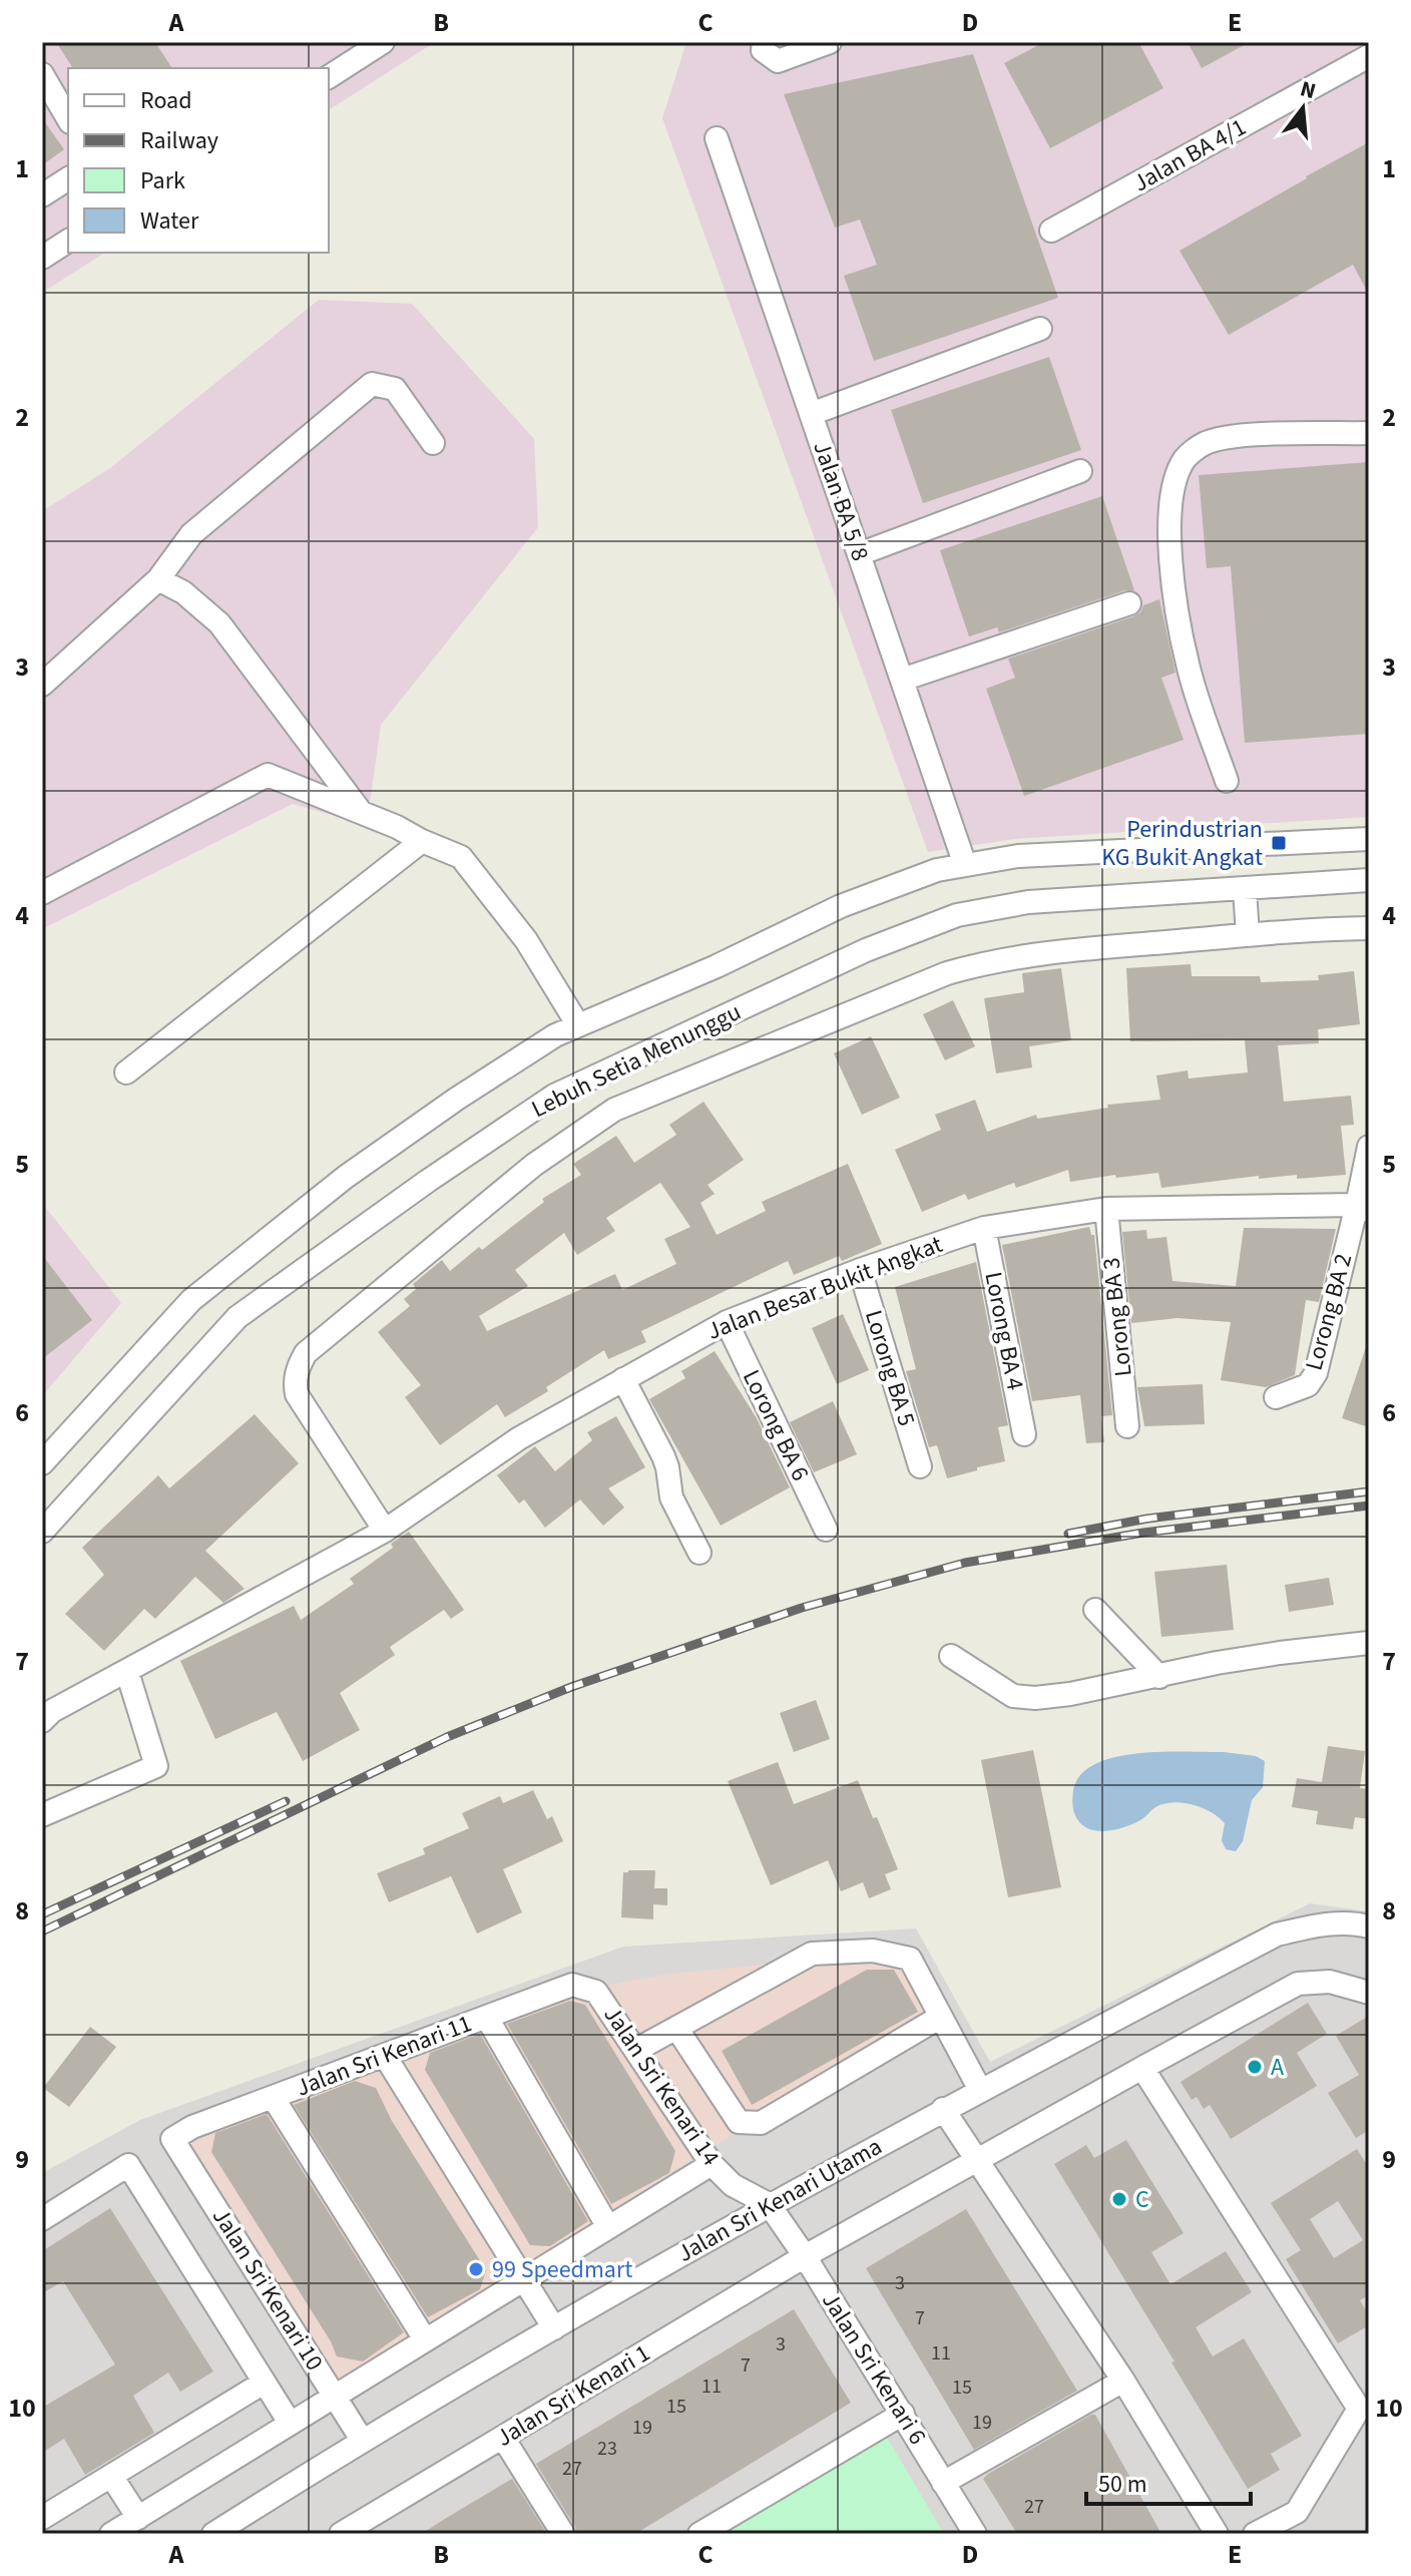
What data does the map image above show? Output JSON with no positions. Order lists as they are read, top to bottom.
{
  "streets": {
    "street": [
      "Jalan BA 4/1",
      "Jalan BA 5/8",
      "Lebuh Setia Menunggu",
      "Jalan Besar Bukit Angkat",
      "Lorong BA 2",
      "Lorong BA 3",
      "Lorong BA 4",
      "Lorong BA 5",
      "Lorong BA 6",
      "Jalan Sri Kenari 11",
      "Jalan Sri Kenari 14",
      "Jalan Sri Kenari Utama",
      "Jalan Sri Kenari 10",
      "Jalan Sri Kenari 6",
      "Jalan Sri Kenari 1"
    ]
  },
  "crossings": [
    ["Jalan BA 5/8", "Lebuh Setia Menunggu"],
    ["Jalan Besar Bukit Angkat", "Lorong BA 2"],
    ["Jalan Besar Bukit Angkat", "Lorong BA 3"],
    ["Jalan Besar Bukit Angkat", "Lorong BA 4"],
    ["Jalan Besar Bukit Angkat", "Lorong BA 5"],
    ["Jalan Besar Bukit Angkat", "Lorong BA 6"],
    ["Jalan Sri Kenari 11", "Jalan Sri Kenari 14"],
    ["Jalan Sri Kenari 11", "Jalan Sri Kenari 10"],
    ["Jalan Sri Kenari 14", "Jalan Sri Kenari Utama"],
    ["Jalan Sri Kenari 14", "Jalan Sri Kenari 6"],
    ["Jalan Sri Kenari Utama", "Jalan Sri Kenari 10"],
    ["Jalan Sri Kenari Utama", "Jalan Sri Kenari 6"],
    ["Jalan Sri Kenari 6", "Jalan Sri Kenari 1"]
  ],
  "places": {
    "transit": ["Perindustrian KG Bukit Angkat"],
    "other": ["A", "C", "99 Speedmart"]
  },
  "house_numbers": [
    "3",
    "7",
    "3",
    "11",
    "7",
    "11",
    "15",
    "15",
    "19",
    "19",
    "23",
    "27",
    "27"
  ],
  "legend": [
    "Road",
    "Railway",
    "Park",
    "Water"
  ],
  "scale_bar": "50 m",
  "north": "top",
  "grid": {
    "columns": [
      "A",
      "B",
      "C",
      "D",
      "E"
    ],
    "rows": [
      "1",
      "2",
      "3",
      "4",
      "5",
      "6",
      "7",
      "8",
      "9",
      "10"
    ]
  }
}
